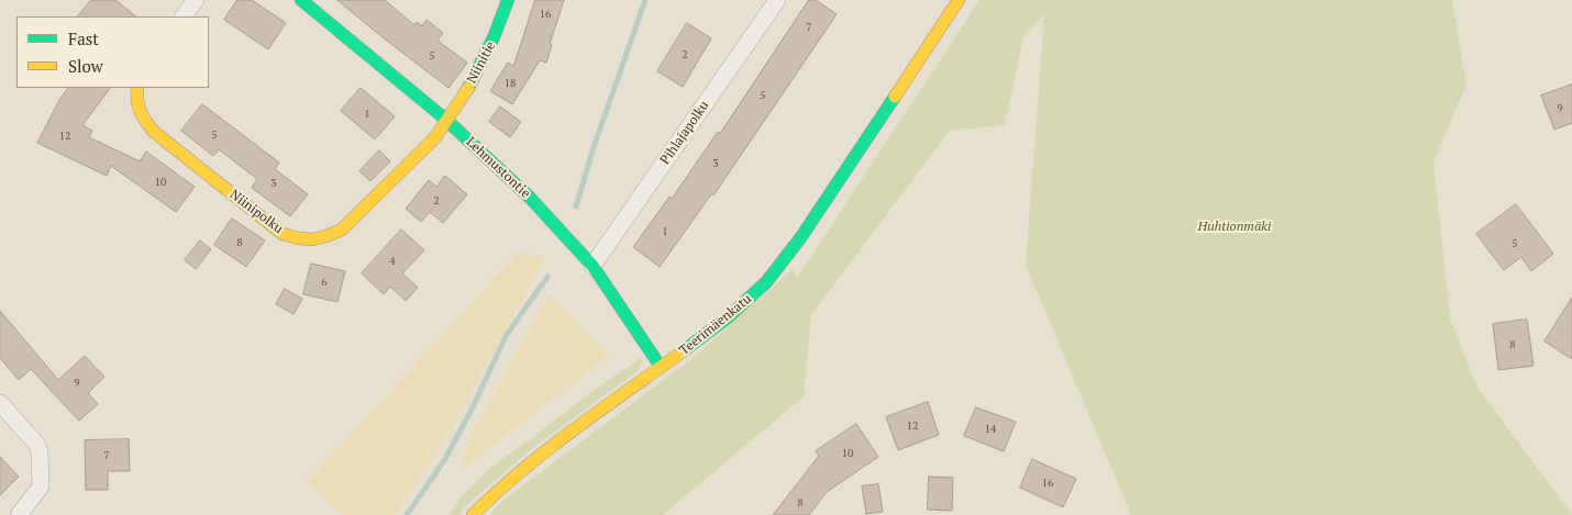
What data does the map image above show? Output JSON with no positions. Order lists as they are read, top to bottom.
{
  "streets": {
    "street": [
      "Niinitie",
      "Pihlajapolku",
      "Lehmustontie",
      "Niinipolku",
      "Teerimäenkatu"
    ]
  },
  "crossings": [
    ["Niinitie", "Lehmustontie"],
    ["Niinitie", "Niinipolku"],
    ["Pihlajapolku", "Lehmustontie"],
    ["Lehmustontie", "Niinipolku"],
    ["Lehmustontie", "Teerimäenkatu"]
  ],
  "parks": ["Huhtionmäki"],
  "house_numbers": [
    "16",
    "7",
    "2",
    "5",
    "18",
    "5",
    "9",
    "1",
    "5",
    "12",
    "3",
    "10",
    "3",
    "2",
    "1",
    "8",
    "5",
    "4",
    "6",
    "8",
    "9",
    "12",
    "14",
    "10",
    "7",
    "16",
    "8"
  ],
  "legend": ["Fast", "Slow"]
}
